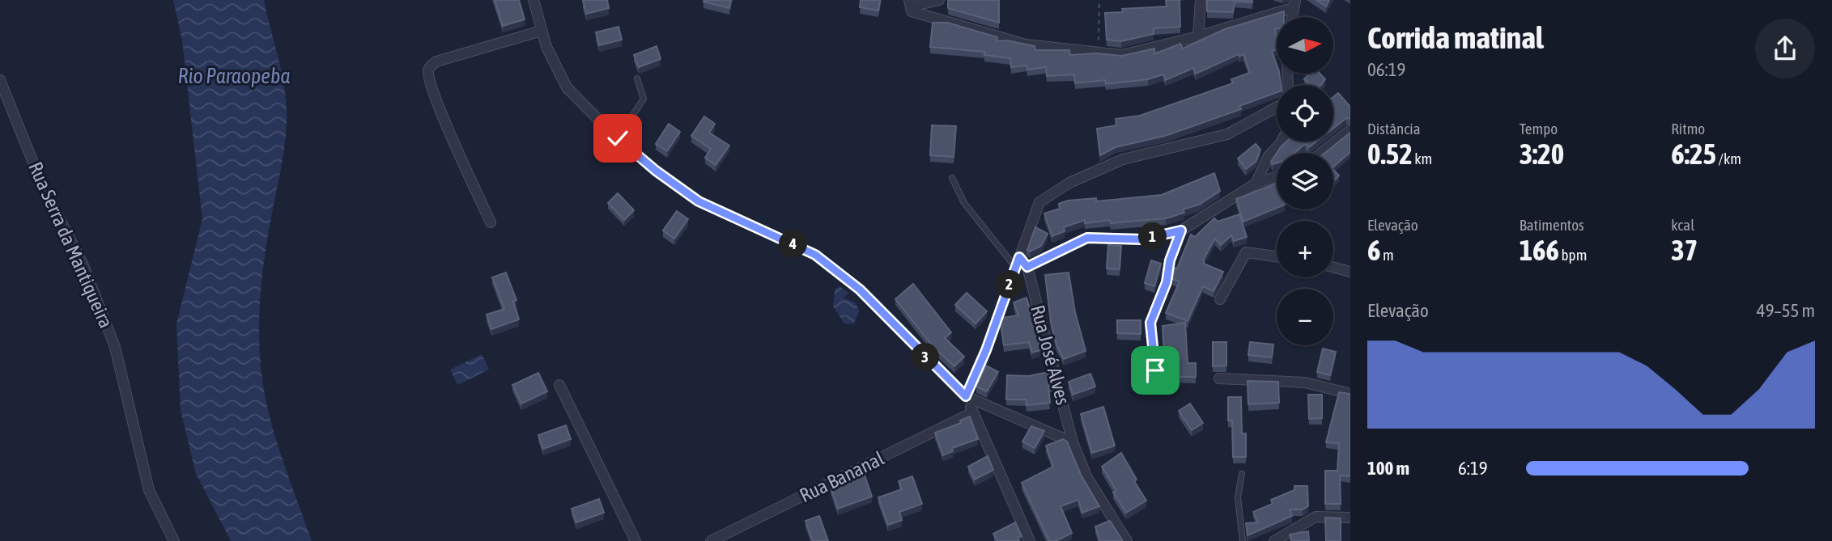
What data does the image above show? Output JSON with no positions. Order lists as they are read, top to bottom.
{
  "streets": {
    "street": ["Rua Serra da Mantiqueira", "Rua José Alves", "Rua Bananal"]
  },
  "water": ["Rio Paraopeba"],
  "north": "right",
  "page": {
    "heading": ["Corrida matinal", "06:19"],
    "map_buttons": ["+", "−"],
    "stats": [
      ["Distância", "0.52 km"],
      ["Tempo", "3:20"],
      ["Ritmo", "6:25 /km"],
      ["Elevação", "6 m"],
      ["Batimentos", "166 bpm"],
      ["kcal", "37"]
    ],
    "pins": [
      "1",
      "4",
      "2",
      "3"
    ],
    "chart": ["Elevação", "49–55 m"],
    "list": [
      {
        "name": "100 m",
        "note": "6:19"
      }
    ]
  }
}
